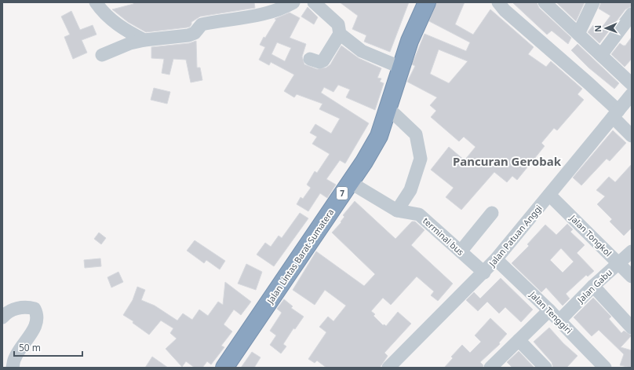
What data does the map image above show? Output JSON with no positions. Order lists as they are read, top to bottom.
{
  "streets": {
    "highway": ["7", "Jalan Lintas Barat Sumatera"],
    "street": [
      "Jalan Patuan Anggi",
      "Jalan Tongkol",
      "terminal bus",
      "Jalan Gabu",
      "Jalan Tenggiri"
    ]
  },
  "crossings": [
    ["Jalan Patuan Anggi", "Jalan Tongkol"],
    ["Jalan Patuan Anggi", "terminal bus"],
    ["Jalan Patuan Anggi", "Jalan Tenggiri"],
    ["Jalan Tongkol", "Jalan Gabu"],
    ["terminal bus", "Jalan Lintas Barat Sumatera"],
    ["Jalan Gabu", "Jalan Tenggiri"]
  ],
  "districts": ["Pancuran Gerobak"],
  "scale_bar": "50 m",
  "north": "left"
}
